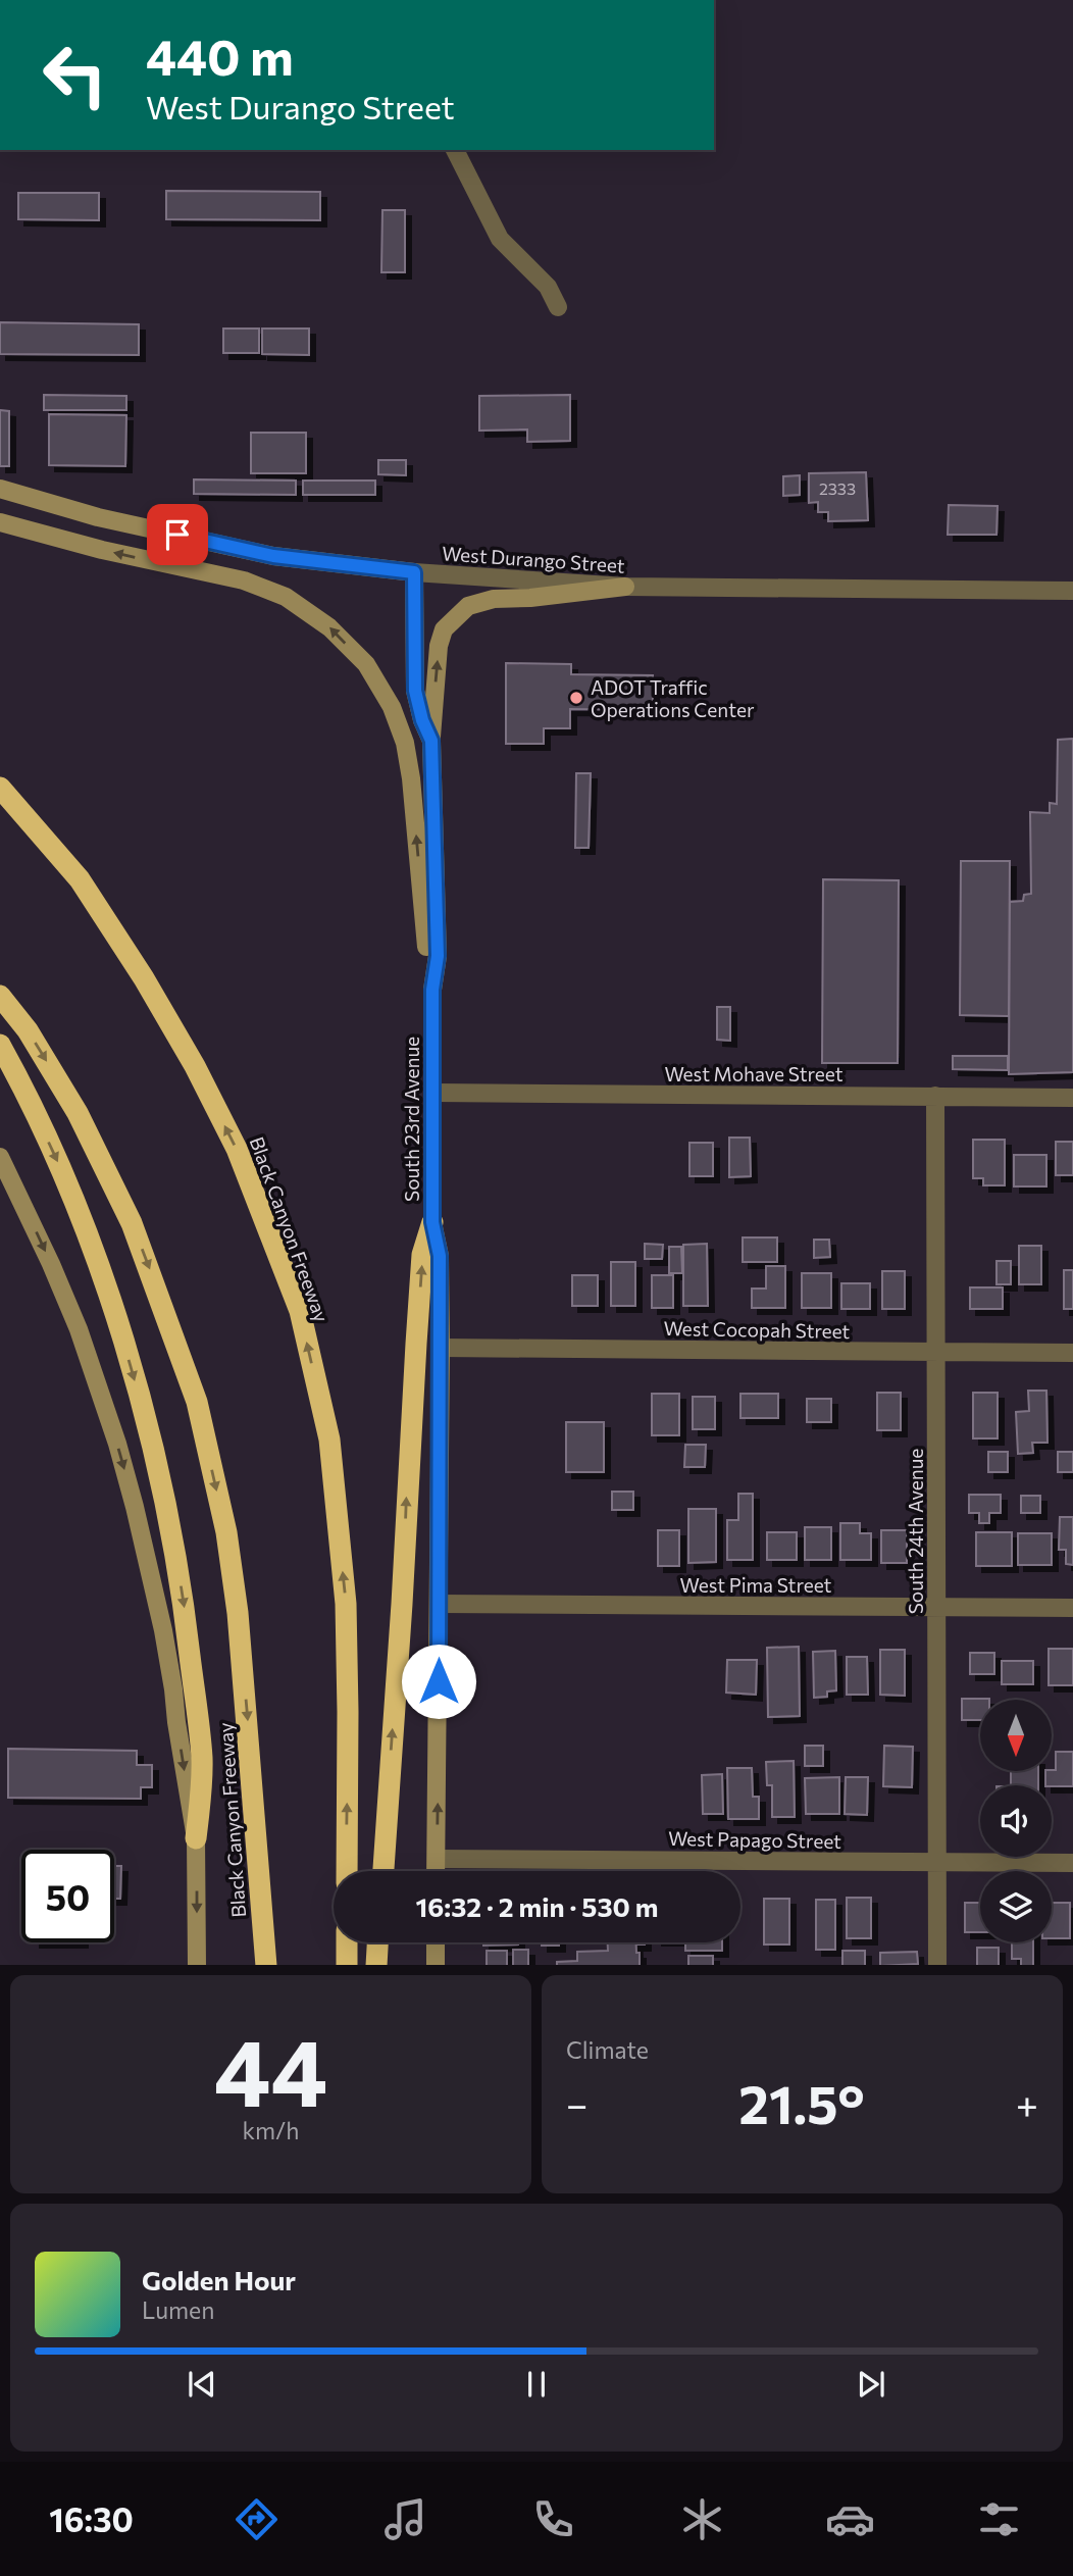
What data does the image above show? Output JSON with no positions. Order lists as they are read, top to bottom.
{
  "streets": {
    "highway": ["Black Canyon Freeway"],
    "main road": ["West Durango Street", "South 23rd Avenue"],
    "street": [
      "West Mohave Street",
      "West Cocopah Street",
      "South 24th Avenue",
      "West Pima Street",
      "West Papago Street"
    ]
  },
  "crossings": [
    ["West Durango Street", "South 23rd Avenue"],
    ["West Mohave Street", "South 23rd Avenue"],
    ["West Mohave Street", "South 24th Avenue"],
    ["South 23rd Avenue", "West Cocopah Street"],
    ["South 23rd Avenue", "West Pima Street"],
    ["South 23rd Avenue", "West Papago Street"],
    ["West Cocopah Street", "South 24th Avenue"],
    ["South 24th Avenue", "West Pima Street"],
    ["South 24th Avenue", "West Papago Street"]
  ],
  "places": ["ADOT Traffic Operations Center"],
  "house_numbers": ["2333"],
  "north": "bottom",
  "page": {
    "turn": ["440 m", "West Durango Street"],
    "limit": "50",
    "trip": "16:32 · 2 min · 530 m",
    "tile": [
      ["44", "km/h"],
      "Climate"
    ],
    "heat": ["−", "21.5°", "+"],
    "song": ["Golden Hour", "Lumen"],
    "tabs": "16:30"
  }
}
